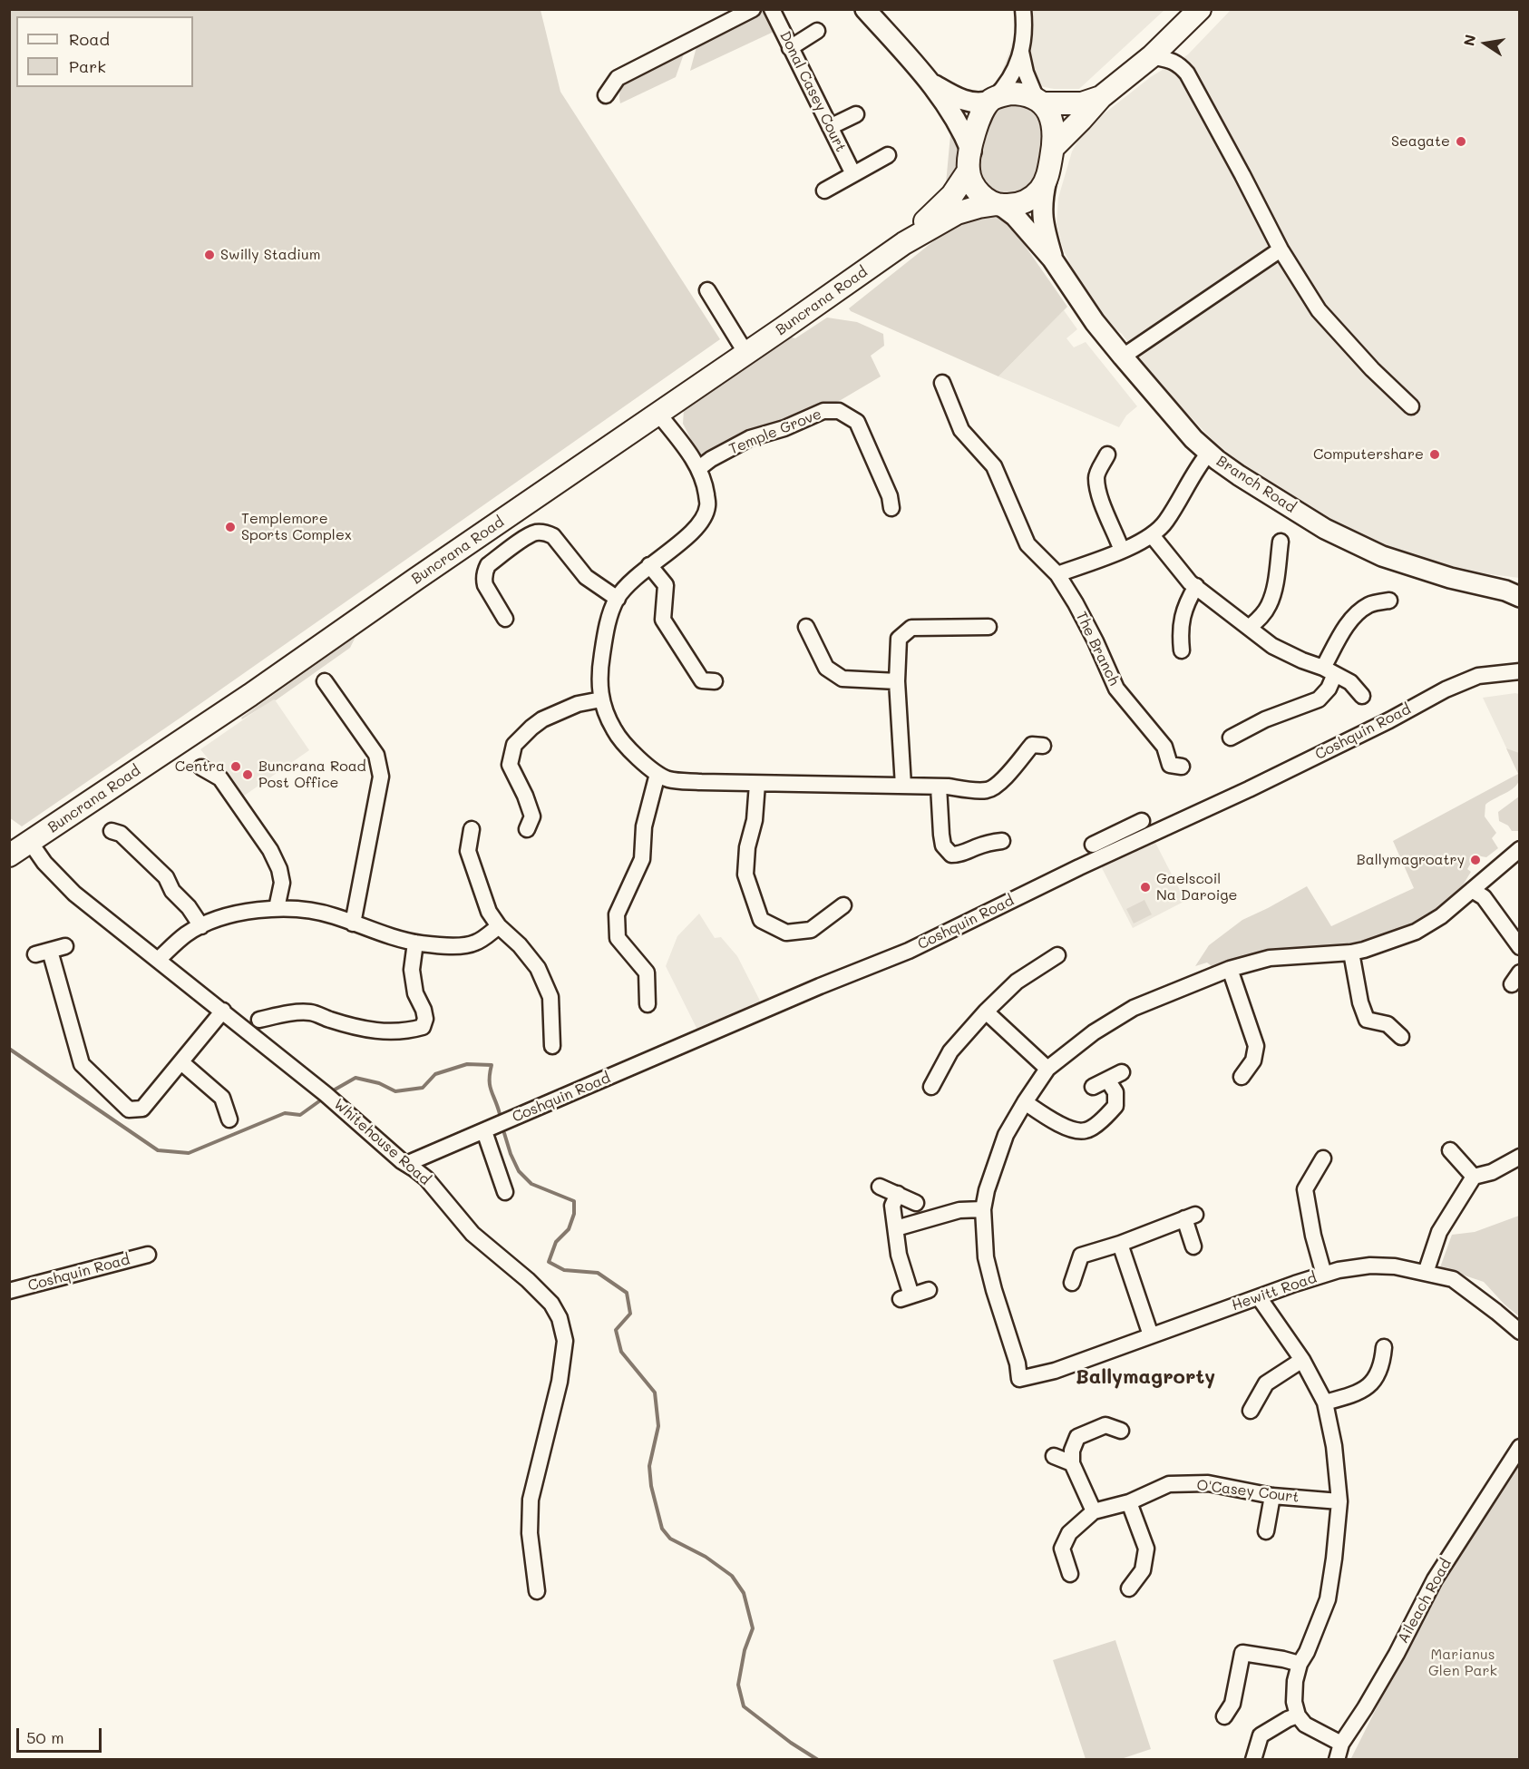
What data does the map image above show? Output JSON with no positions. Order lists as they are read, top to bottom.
{
  "streets": {
    "highway": ["Buncrana Road"],
    "main road": ["Branch Road"],
    "street": [
      "Donal Casey Court",
      "Temple Grove",
      "The Branch",
      "Coshquin Road",
      "Whitehouse Road",
      "Hewitt Road",
      "O'Casey Court",
      "Aileach Road"
    ]
  },
  "crossings": [
    ["Buncrana Road", "Branch Road"],
    ["Buncrana Road", "Whitehouse Road"],
    ["Coshquin Road", "Whitehouse Road"]
  ],
  "districts": ["Ballymagrorty"],
  "parks": ["Marianus Glen Park"],
  "places": [
    "Seagate",
    "Swilly Stadium",
    "Computershare",
    "Templemore Sports Complex",
    "Centra",
    "Buncrana Road Post Office",
    "Ballymagroatry",
    "Gaelscoil Na Daroige"
  ],
  "legend": ["Road", "Park"],
  "scale_bar": "50 m",
  "north": "left"
}
